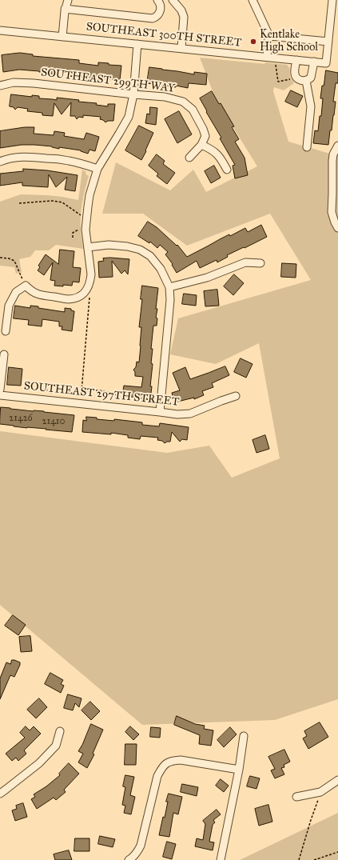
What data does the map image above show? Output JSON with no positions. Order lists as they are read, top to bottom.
{
  "streets": {
    "street": ["SOUTHEAST 300TH STREET", "SOUTHEAST 299TH WAY", "SOUTHEAST 297TH STREET"]
  },
  "places": ["Kentlake High School"],
  "house_numbers": ["21426", "21410"]
}
